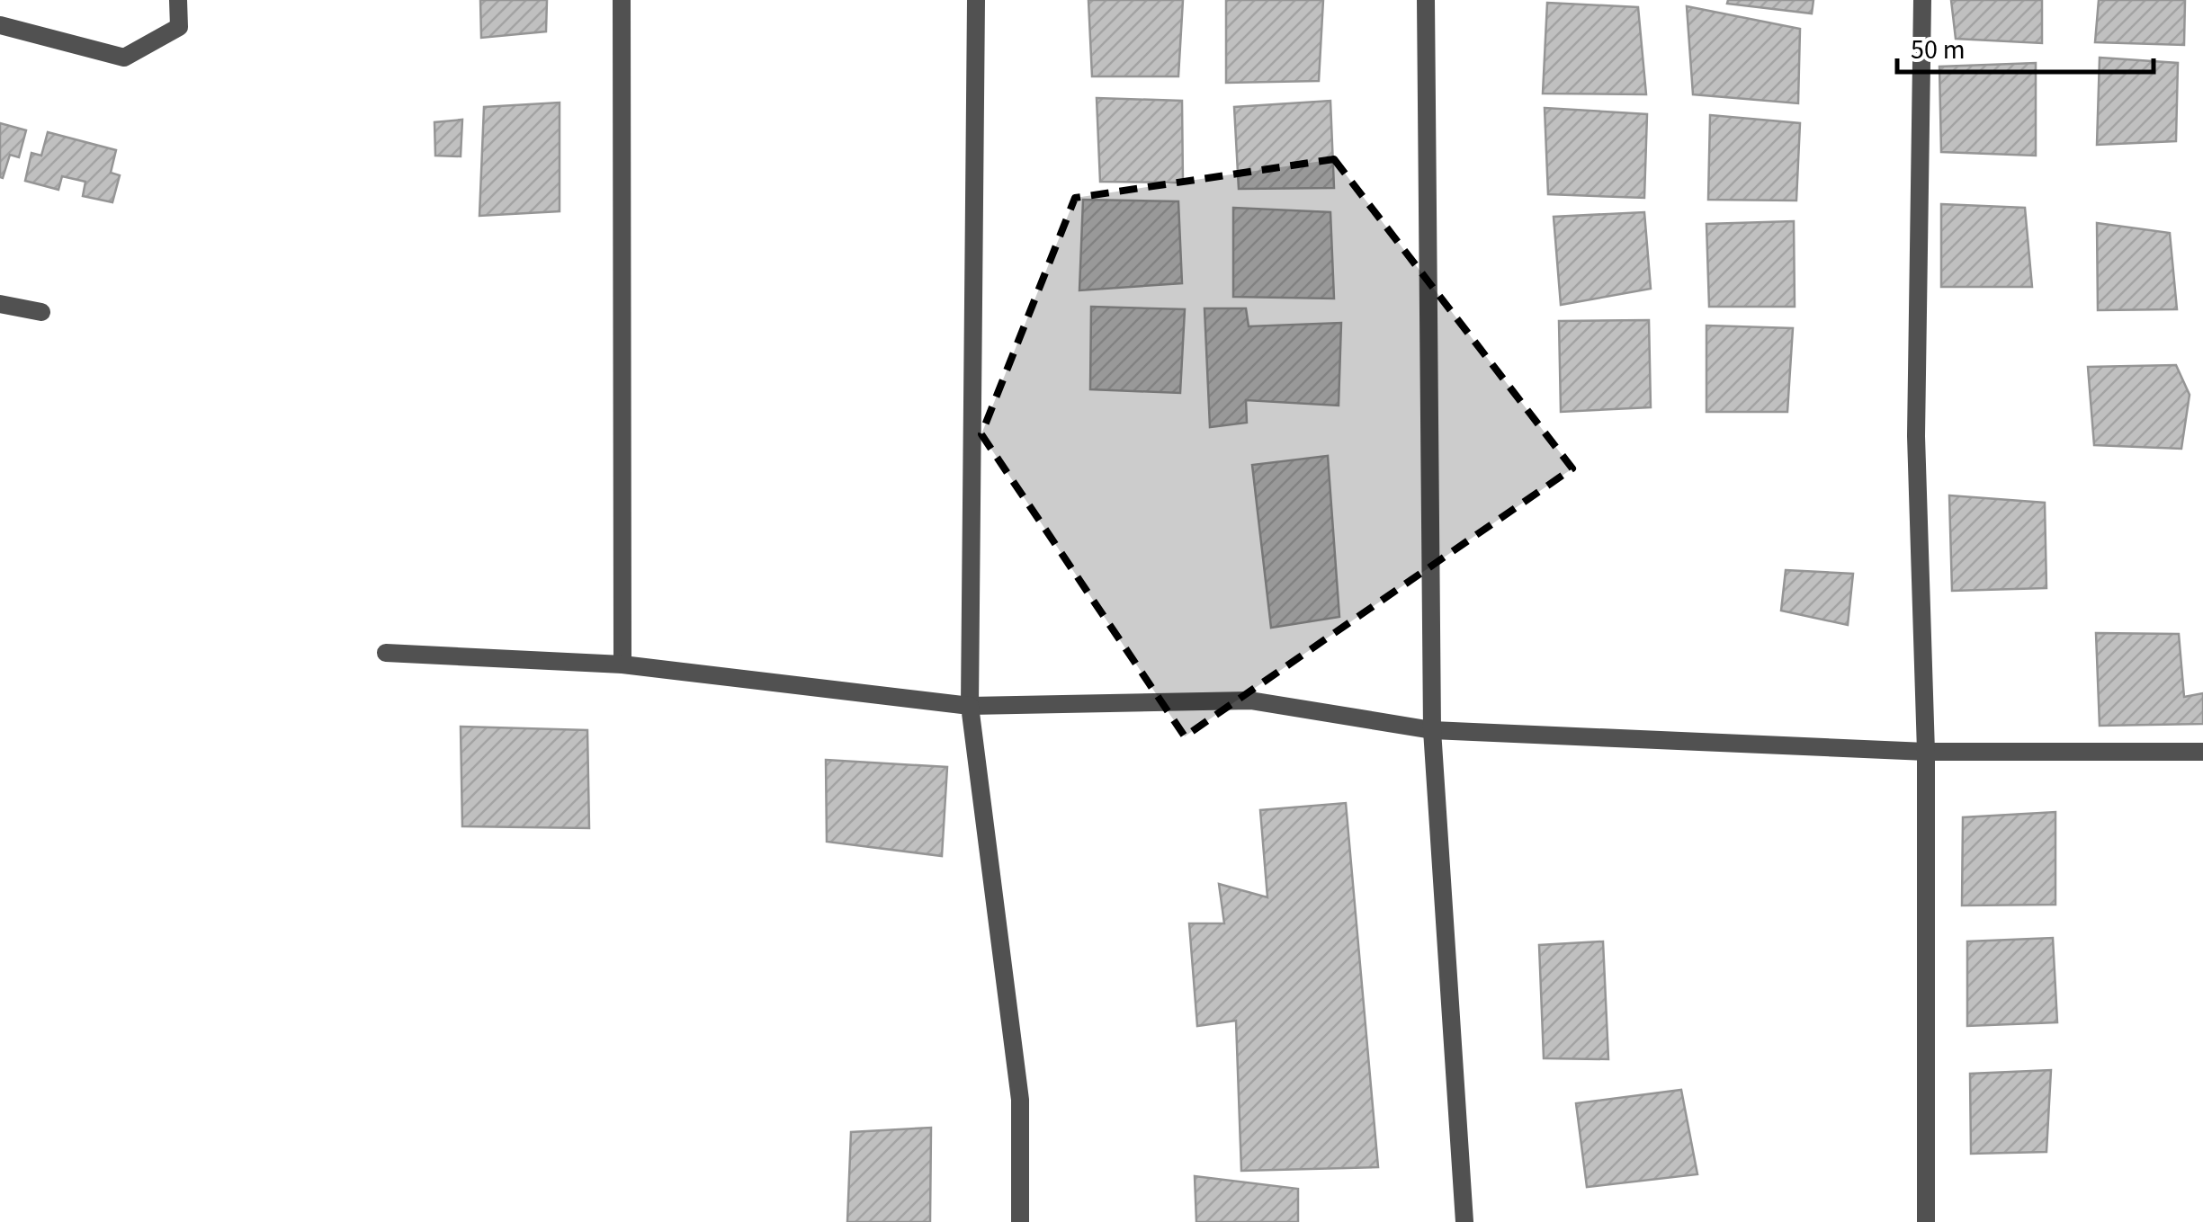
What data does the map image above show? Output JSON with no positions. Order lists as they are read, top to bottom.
{
  "scale_bar": "50 m"
}
